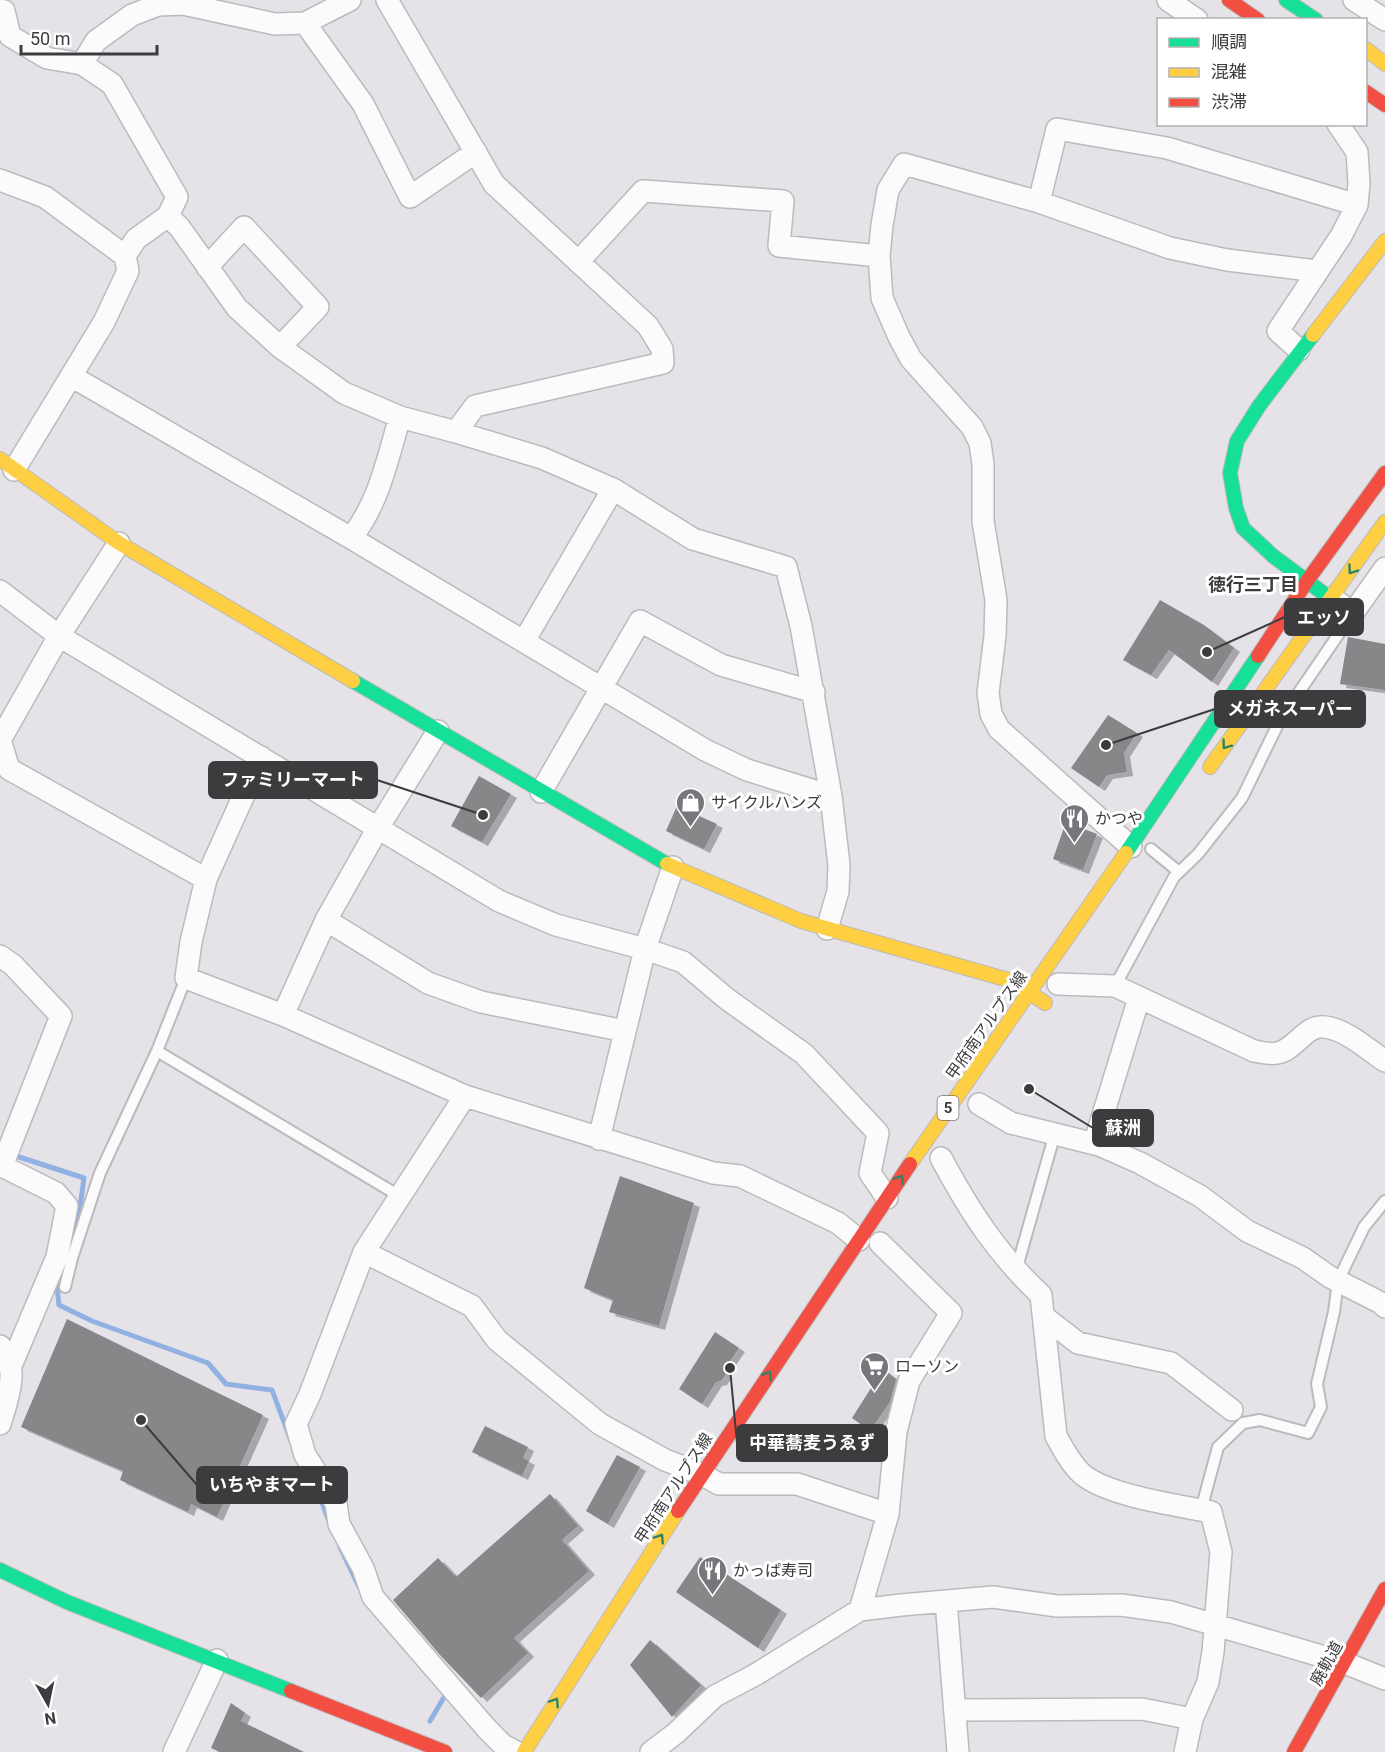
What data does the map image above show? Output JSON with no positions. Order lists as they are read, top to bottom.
{
  "streets": {
    "main road": ["甲府南アルプス線", "5", "廃軌道"]
  },
  "one_way": ["甲府南アルプス線"],
  "districts": ["徳行三丁目"],
  "places": {
    "other": [
      "エッソ",
      "メガネスーパー",
      "ファミリーマート",
      "蘇洲",
      "中華蕎麦うゑず",
      "いちやまマート"
    ],
    "shop": ["サイクルハンズ"],
    "restaurant": ["かつや", "かっぱ寿司"],
    "supermarket": ["ローソン"]
  },
  "legend": ["順調", "混雑", "渋滞"],
  "scale_bar": "50 m",
  "north": "bottom"
}
